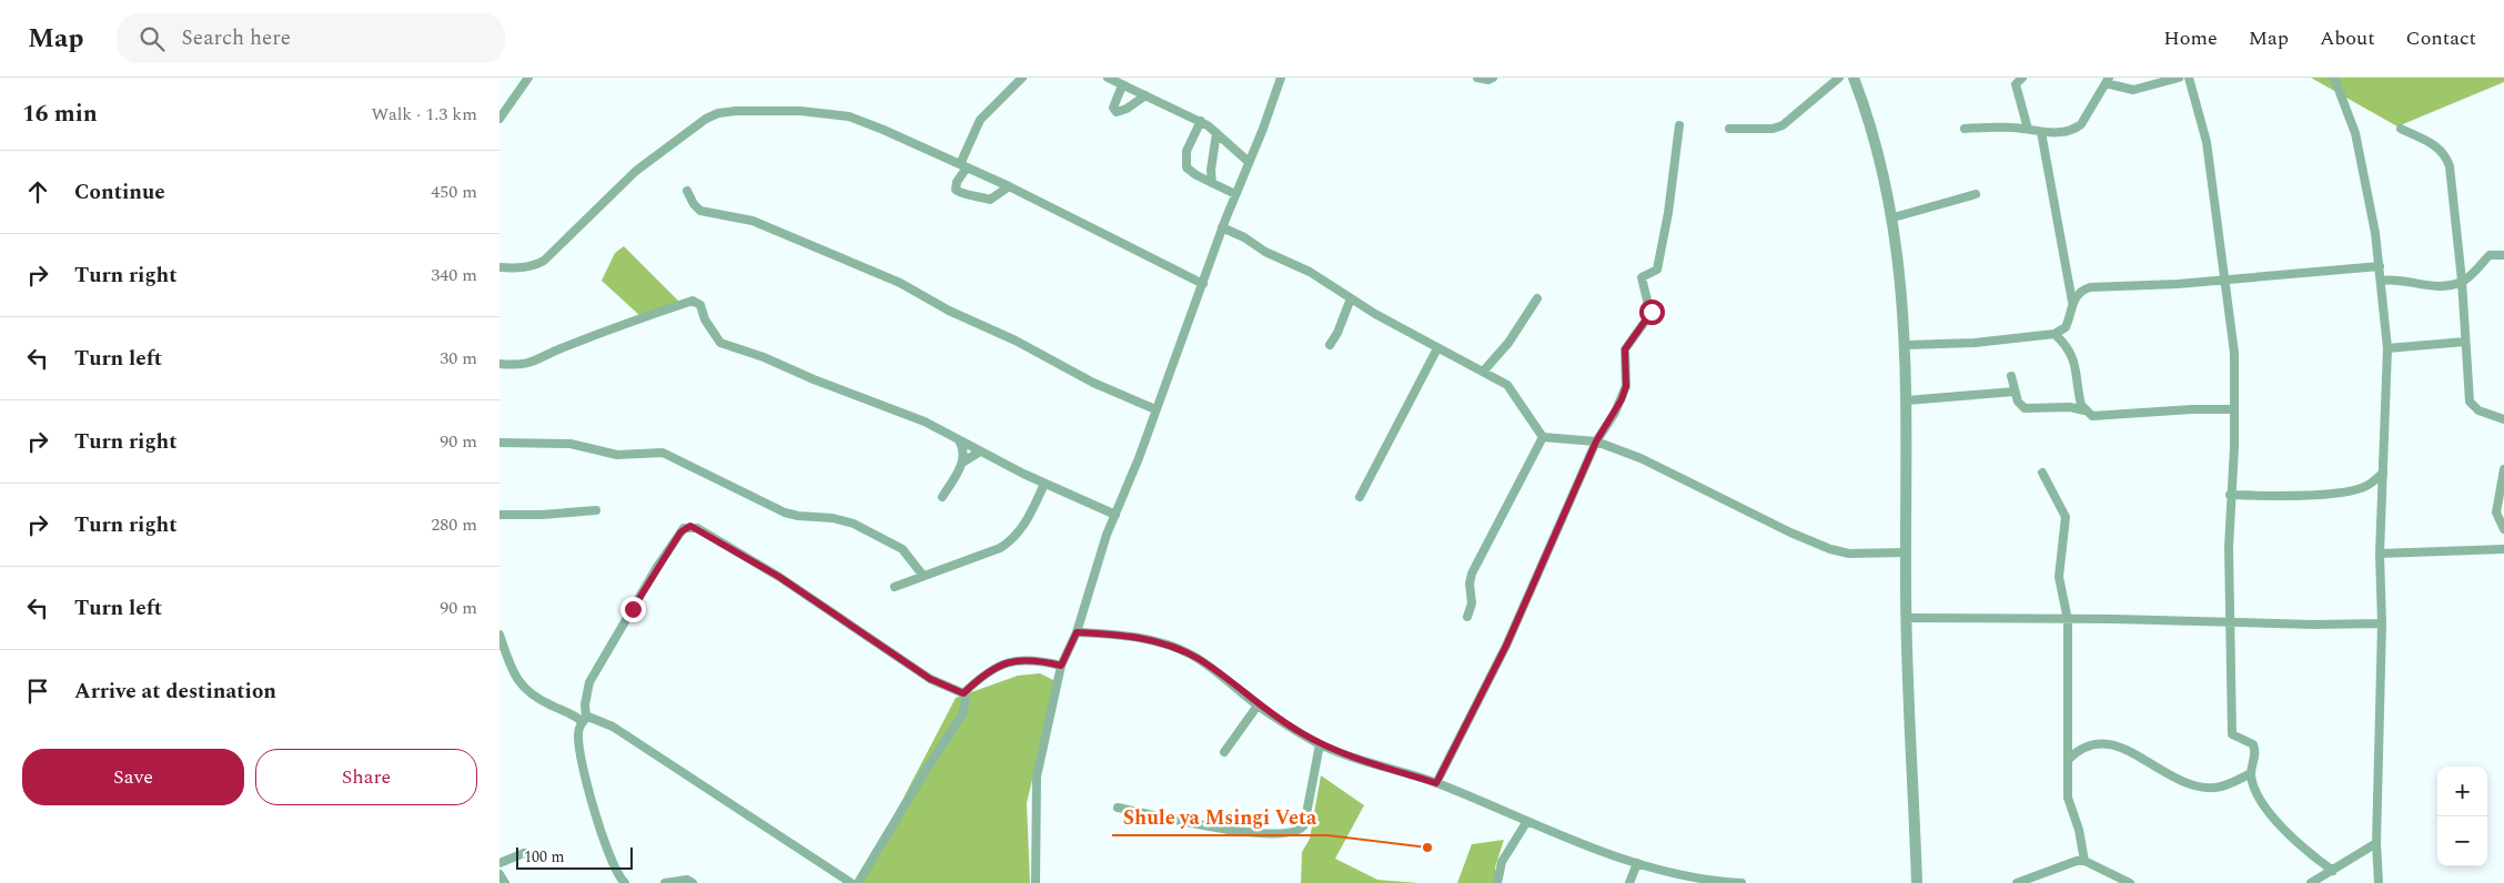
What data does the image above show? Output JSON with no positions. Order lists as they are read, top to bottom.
{
  "places": ["Shule ya Msingi Veta"],
  "scale_bar": "100 m",
  "page": {
    "header": "Map",
    "search": "Search here",
    "nav": [
      "Home",
      "Map",
      "About",
      "Contact"
    ],
    "heading": ["16 min", "Walk · 1.3 km"],
    "list": [
      ["Continue", "450 m"],
      ["Turn right", "340 m"],
      ["Turn left", "30 m"],
      ["Turn right", "90 m"],
      ["Turn right", "280 m"],
      ["Turn left", "90 m"],
      "Arrive at destination"
    ],
    "buttons": ["Save", "Share"],
    "map_buttons": ["+", "−"],
    "scale": "100 m"
  }
}
